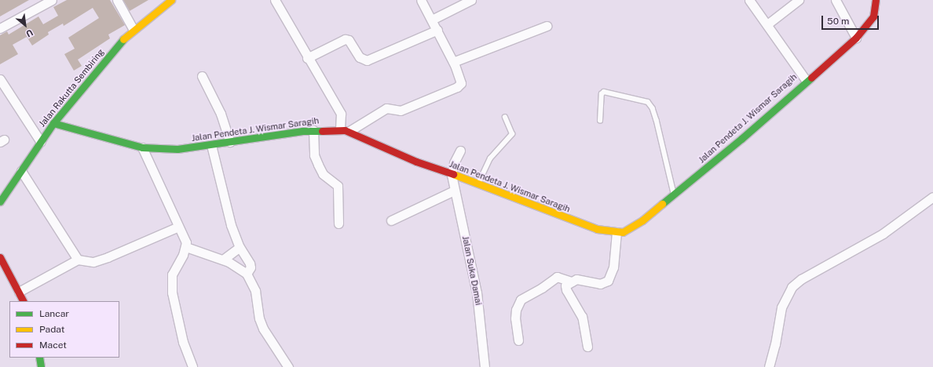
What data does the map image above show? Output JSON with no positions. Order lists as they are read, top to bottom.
{
  "streets": {
    "street": ["Jalan Rakutta Sembiring", "Jalan Pendeta J. Wismar Saragih", "Jalan Suka Damai"]
  },
  "crossings": [
    ["Jalan Rakutta Sembiring", "Jalan Pendeta J. Wismar Saragih"],
    ["Jalan Pendeta J. Wismar Saragih", "Jalan Suka Damai"]
  ],
  "legend": ["Lancar", "Padat", "Macet"],
  "scale_bar": "50 m",
  "north": "bottom right"
}
